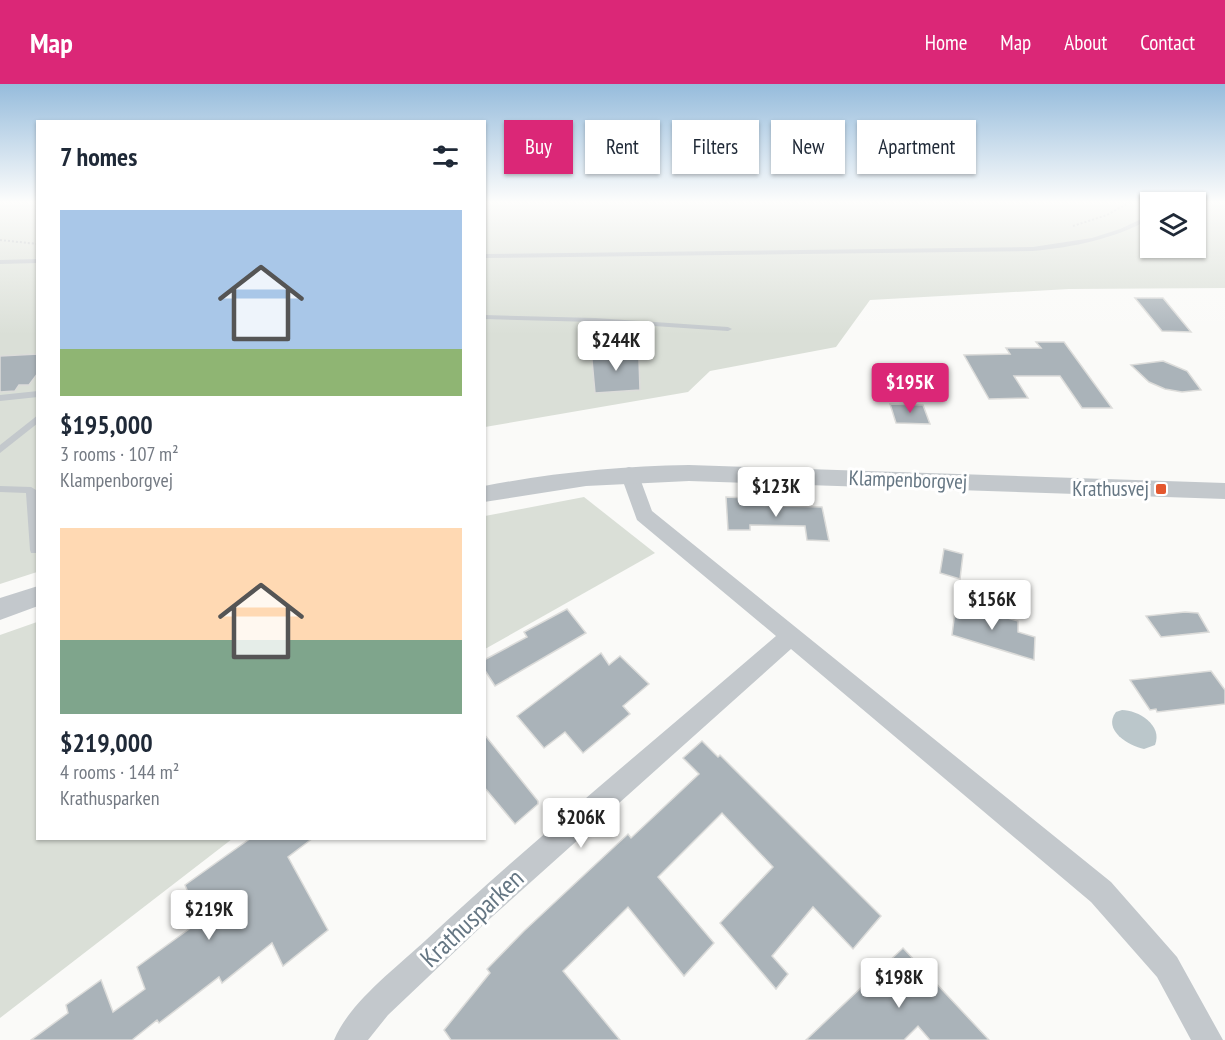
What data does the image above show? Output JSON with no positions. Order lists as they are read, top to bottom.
{
  "streets": {
    "street": ["Klampenborgvej", "Krathusparken"]
  },
  "places": {
    "transit": ["Krathusvej"]
  },
  "page": {
    "header": "Map",
    "nav": [
      "Home",
      "Map",
      "About",
      "Contact"
    ],
    "chip": [
      "Buy",
      "Rent",
      "Filters",
      "New",
      "Apartment"
    ],
    "heading": "7 homes",
    "list": [
      {
        "name": "$195,000",
        "note": "3 rooms · 107 m² · Klampenborgvej"
      },
      {
        "name": "$219,000",
        "note": "4 rooms · 144 m² · Krathusparken"
      }
    ],
    "price": [
      "$244K",
      "$195K",
      "$123K",
      "$156K",
      "$206K",
      "$219K",
      "$198K"
    ]
  }
}
